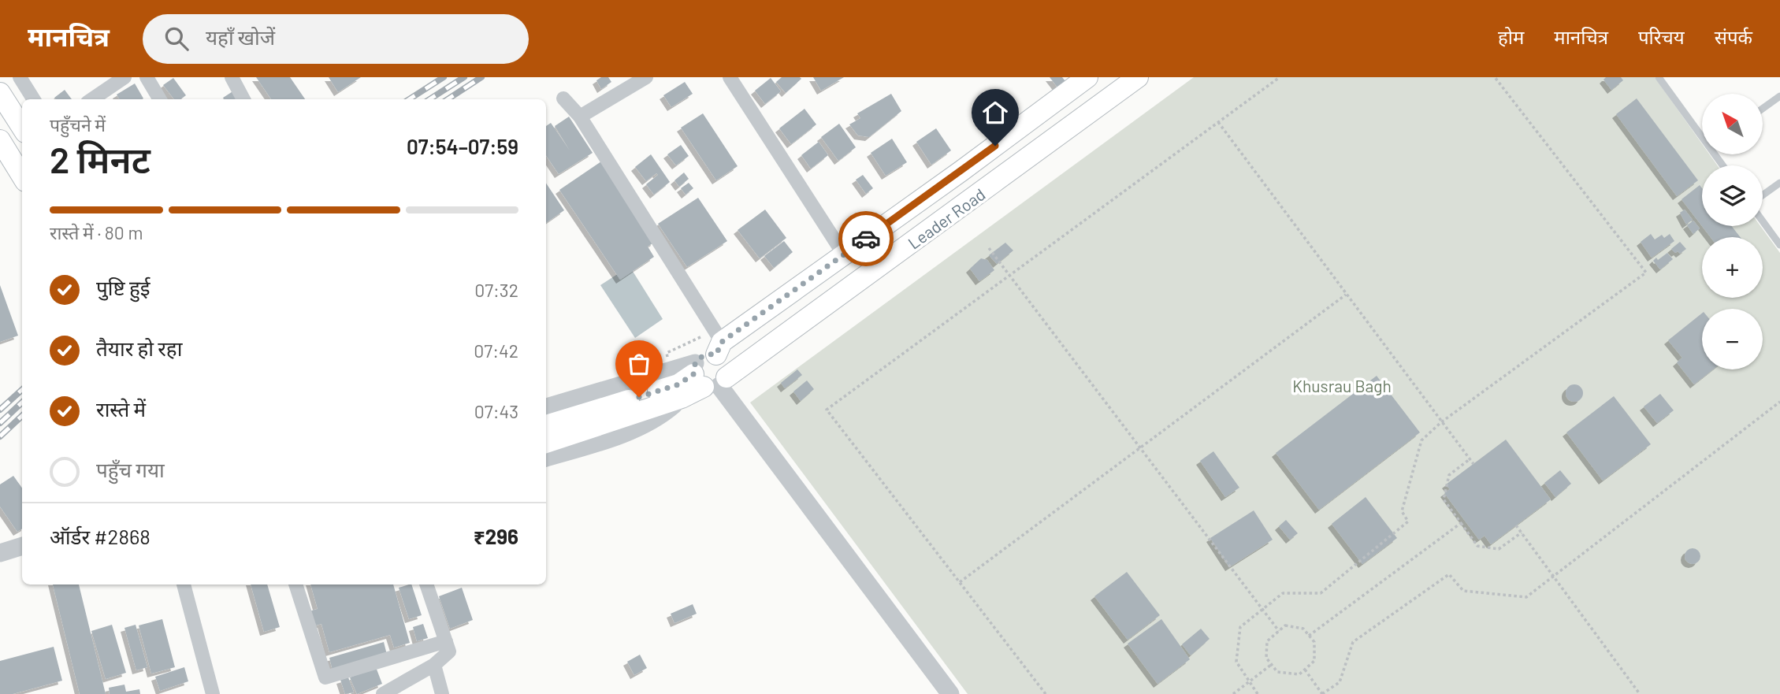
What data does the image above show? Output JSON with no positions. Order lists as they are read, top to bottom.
{
  "streets": {
    "main road": ["Leader Road"]
  },
  "parks": ["Khusrau Bagh"],
  "north": "top left",
  "page": {
    "header": "मानचित्र",
    "search": "यहाँ खोजें",
    "nav": [
      "होम",
      "मानचित्र",
      "परिचय",
      "संपर्क"
    ],
    "map_buttons": ["+", "−"],
    "heading": ["2 मिनट", "पहुँचने में", "07:54–07:59"],
    "panel": ["ऑर्डर #2868", "₹296"],
    "bar": "रास्ते में · 80 m",
    "list": [
      ["पुष्टि हुई", "07:32"],
      ["तैयार हो रहा", "07:42"],
      ["रास्ते में", "07:43"],
      "पहुँच गया"
    ]
  }
}
